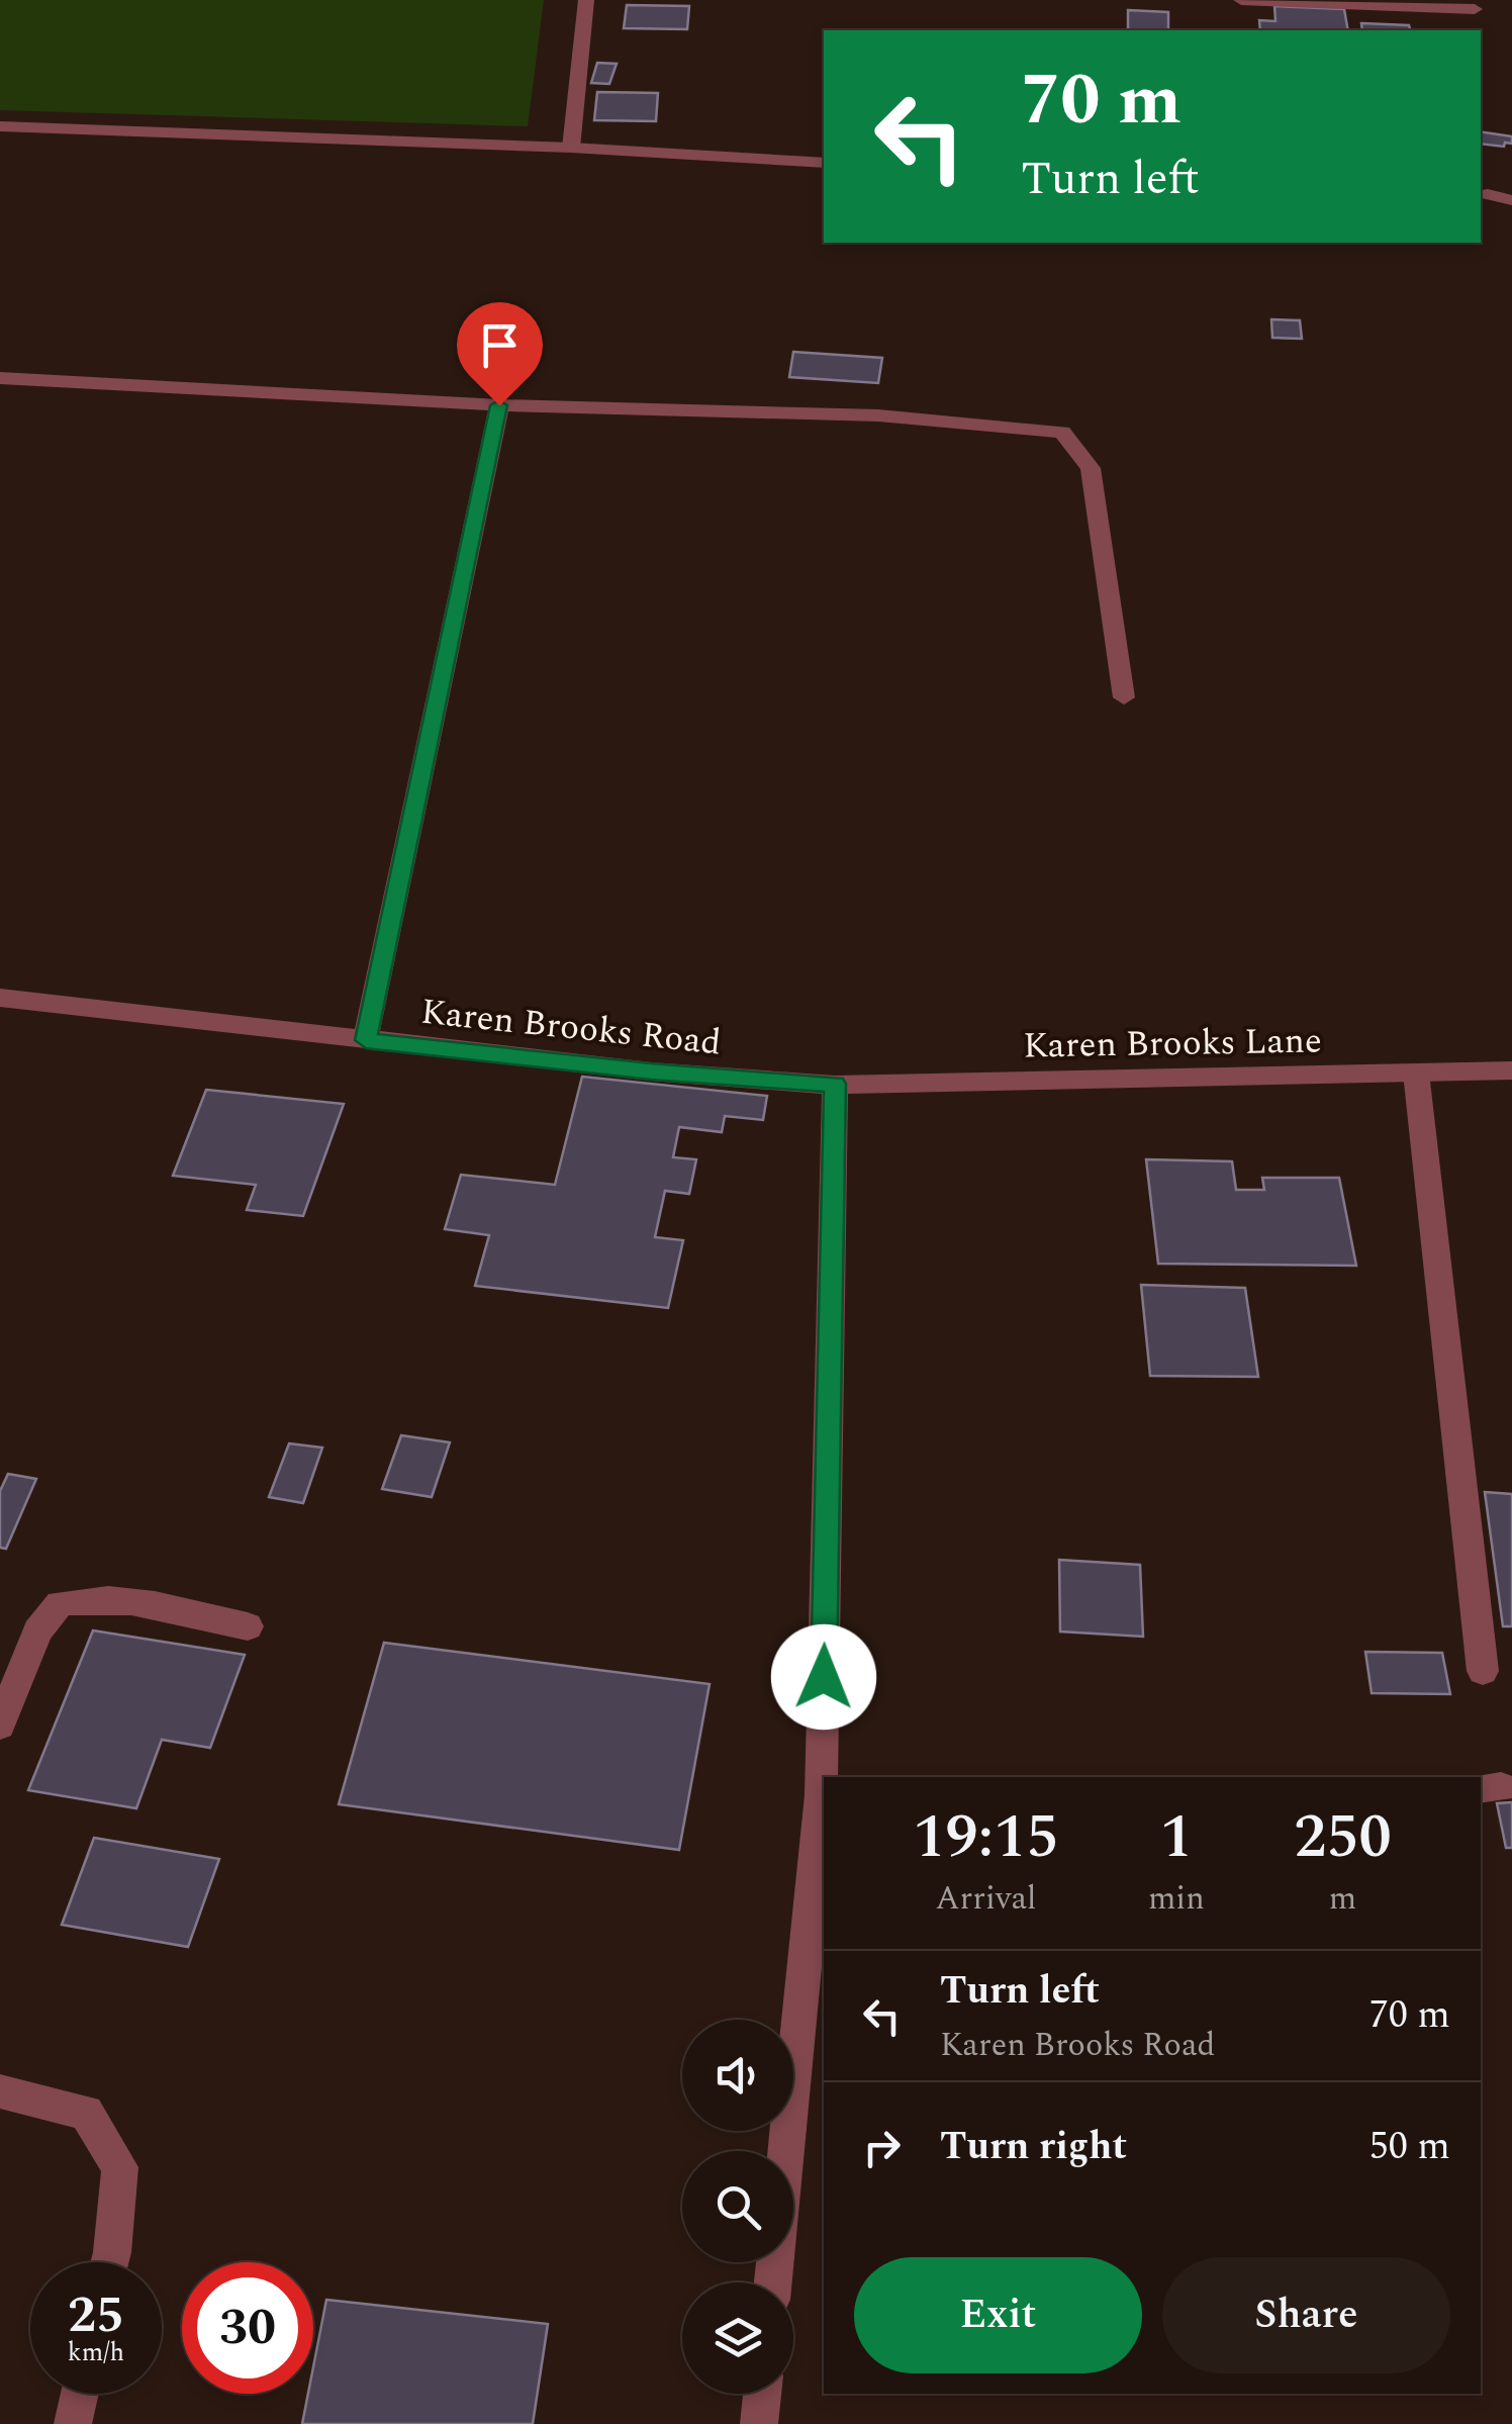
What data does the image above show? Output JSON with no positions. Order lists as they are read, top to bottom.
{
  "streets": {
    "street": ["Karen Brooks Road", "Karen Brooks Lane"]
  },
  "crossings": [
    ["Karen Brooks Road", "Karen Brooks Lane"]
  ],
  "page": {
    "turn": ["70 m", "Turn left"],
    "eta": [
      "19:15",
      "Arrival",
      "1",
      "min",
      "250",
      "m"
    ],
    "list": [
      {
        "name": "Turn left",
        "note": "Karen Brooks Road",
        "value": "70 m"
      },
      {
        "name": "Turn right",
        "value": "50 m"
      }
    ],
    "buttons": ["Exit", "Share"],
    "speed": "25 km/h",
    "limit": "30"
  }
}
